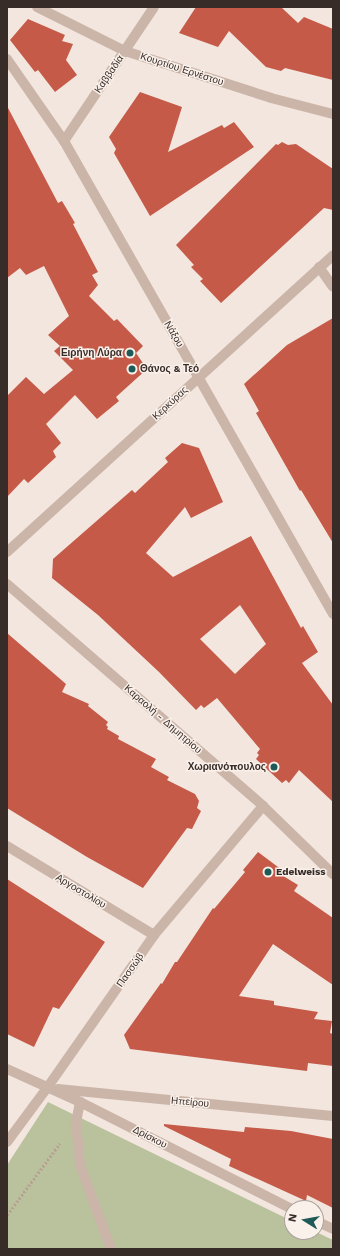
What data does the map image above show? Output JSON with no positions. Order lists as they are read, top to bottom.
{
  "streets": {
    "street": [
      "Κουρτίου Ερνέστου",
      "Καββαδία",
      "Νάξου",
      "Κερκύρας",
      "Καραολή - Δημητρίου",
      "Αργοστολίου",
      "Πασσώβ",
      "Ηπείρου",
      "Δρίσκου"
    ]
  },
  "crossings": [
    ["Κουρτίου Ερνέστου", "Καββαδία"],
    ["Καββαδία", "Νάξου"],
    ["Νάξου", "Κερκύρας"],
    ["Καραολή - Δημητρίου", "Πασσώβ"],
    ["Αργοστολίου", "Πασσώβ"],
    ["Πασσώβ", "Ηπείρου"],
    ["Πασσώβ", "Δρίσκου"],
    ["Ηπείρου", "Δρίσκου"]
  ],
  "places": [
    "Ειρήνη Λύρα",
    "Θάνος & Τεό",
    "Χωριανόπουλος",
    "Edelweiss"
  ],
  "north": "left"
}
